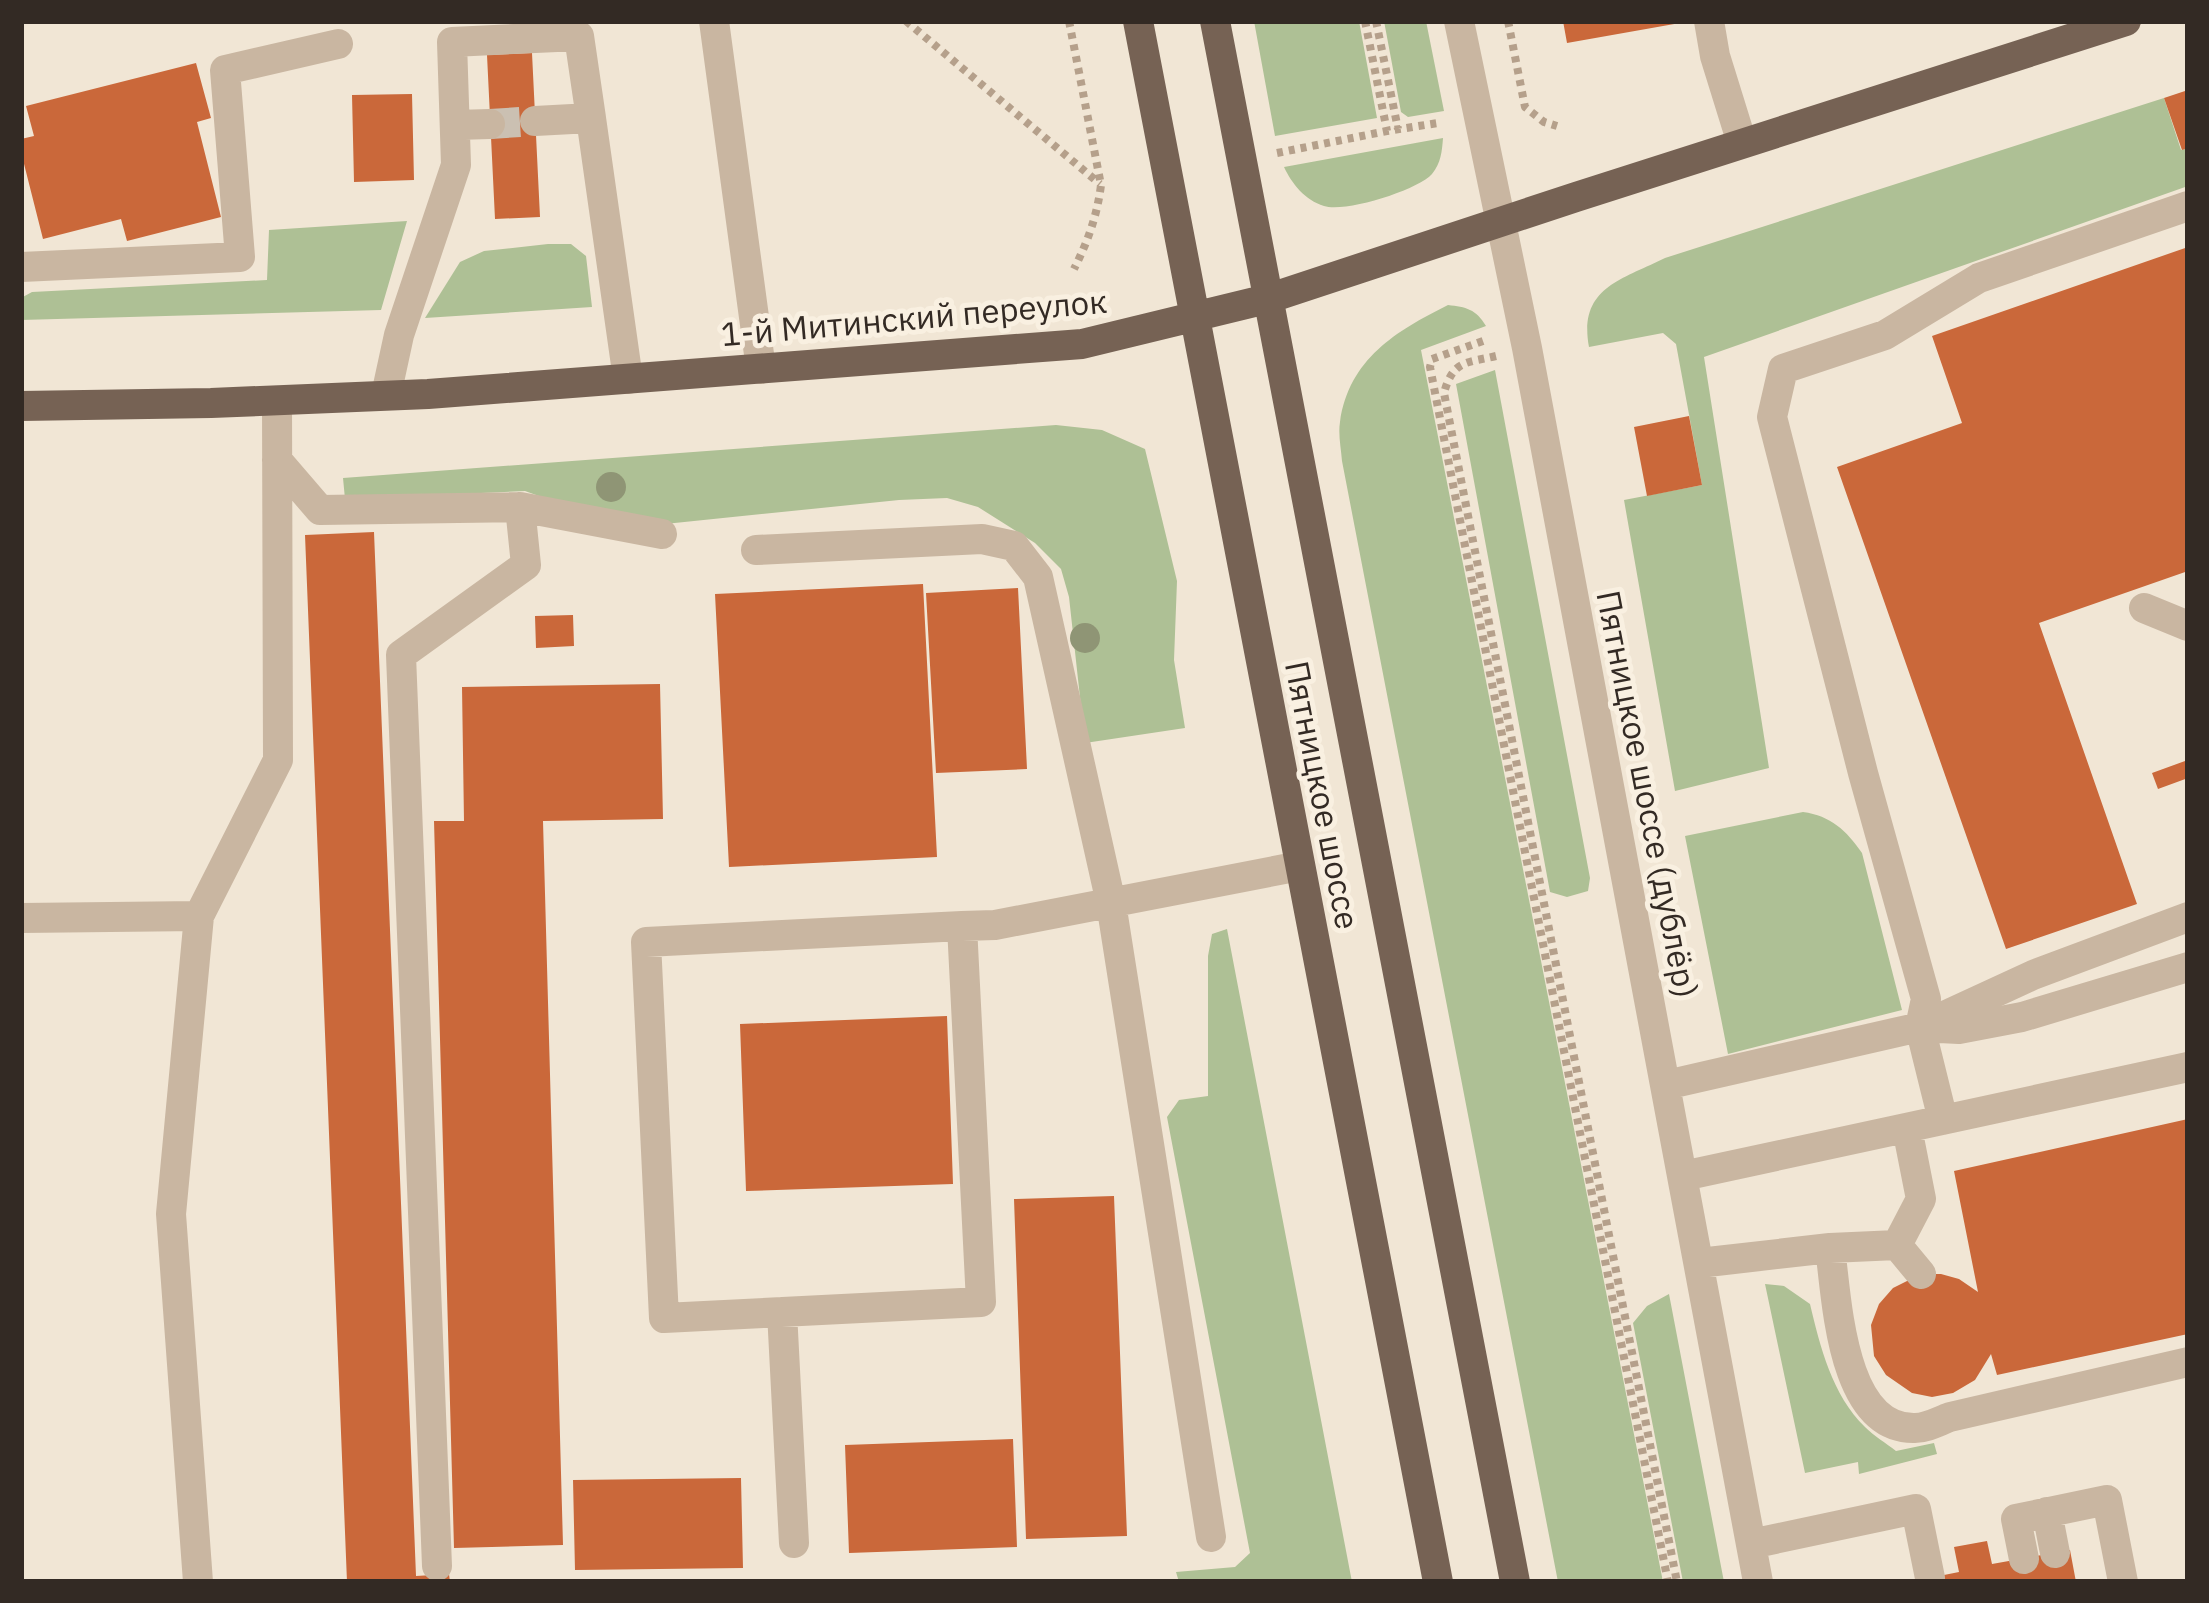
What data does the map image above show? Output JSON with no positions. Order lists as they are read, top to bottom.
{
  "streets": {
    "main road": ["1-й Митинский переулок", "Пятницкое шоссе"],
    "street": ["Пятницкое шоссе (дублёр)"]
  },
  "crossings": [
    ["1-й Митинский переулок", "Пятницкое шоссе (дублёр)"],
    ["1-й Митинский переулок", "Пятницкое шоссе"]
  ]
}
